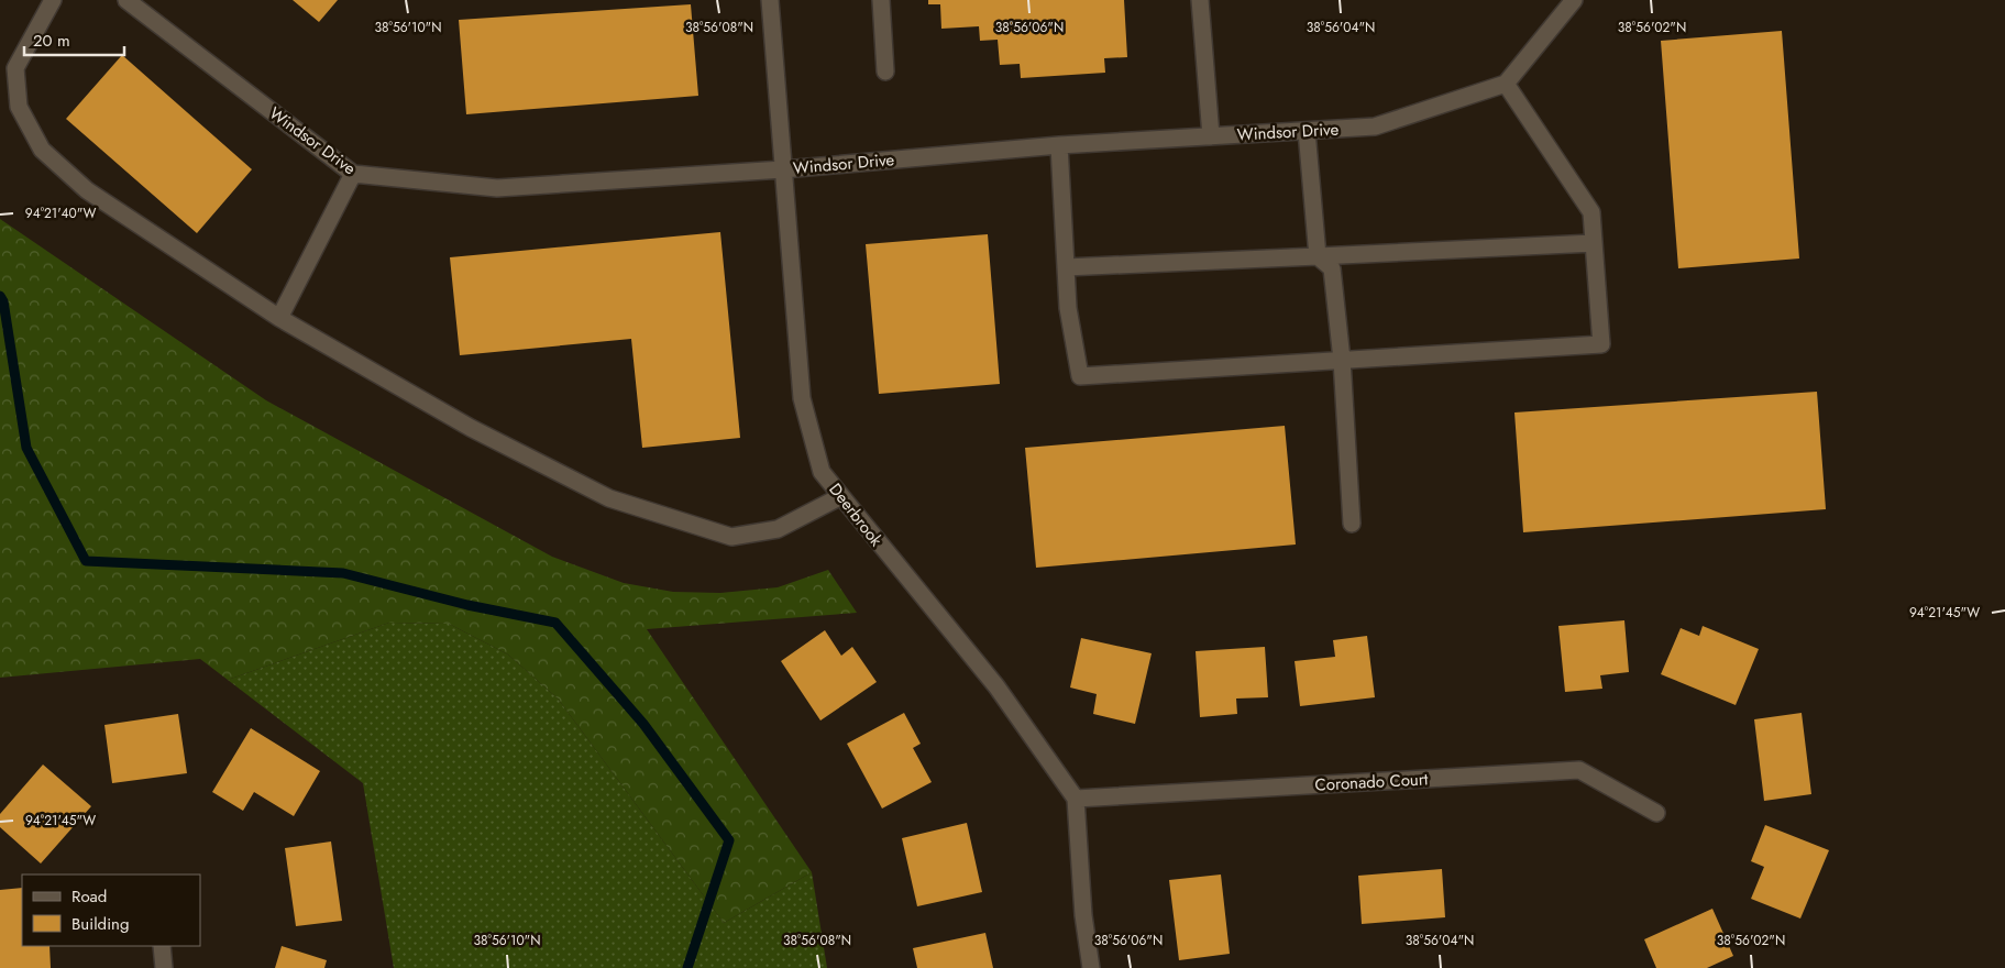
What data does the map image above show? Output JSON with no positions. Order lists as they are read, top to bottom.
{
  "streets": {
    "street": ["Windsor Drive", "Deerbrook", "Coronado Court"]
  },
  "crossings": [
    ["Windsor Drive", "Deerbrook"],
    ["Deerbrook", "Coronado Court"]
  ],
  "legend": ["Road", "Building"],
  "scale_bar": "20 m",
  "coordinates": [
    "38°56'10\"N",
    "38°56'08\"N",
    "38°56'06\"N",
    "38°56'04\"N",
    "38°56'02\"N",
    "94°21'40\"W",
    "94°21'45\"W"
  ]
}
